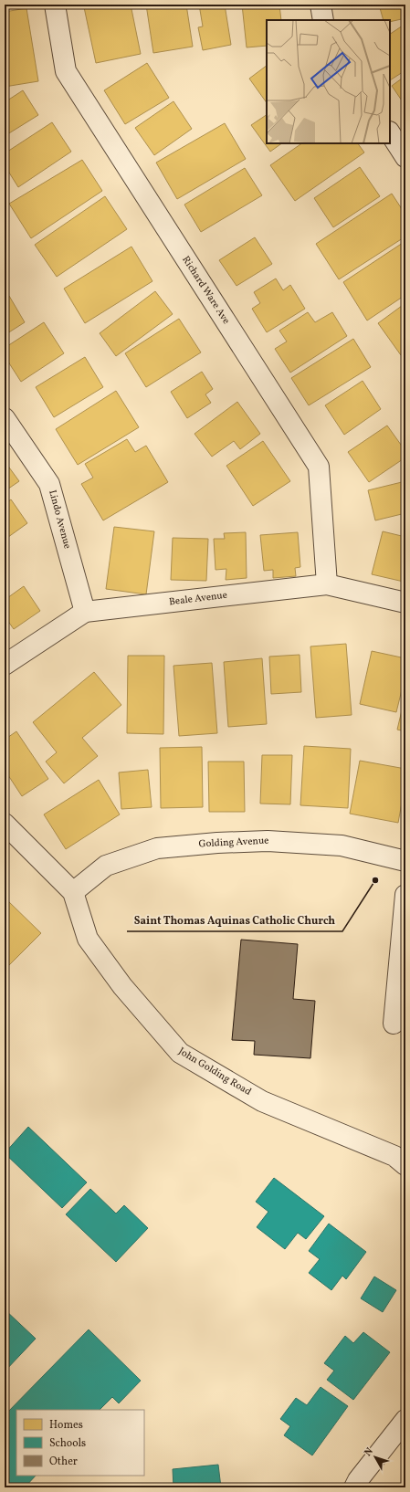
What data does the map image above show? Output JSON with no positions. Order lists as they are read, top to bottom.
{
  "streets": {
    "street": [
      "Richard Ware Ave",
      "Lindo Avenue",
      "Beale Avenue",
      "Golding Avenue",
      "John Golding Road"
    ]
  },
  "crossings": [
    ["Richard Ware Ave", "Beale Avenue"],
    ["Lindo Avenue", "Beale Avenue"],
    ["Golding Avenue", "John Golding Road"]
  ],
  "places": ["Saint Thomas Aquinas Catholic Church"],
  "legend": ["Homes", "Schools", "Other"],
  "north": "top left"
}
